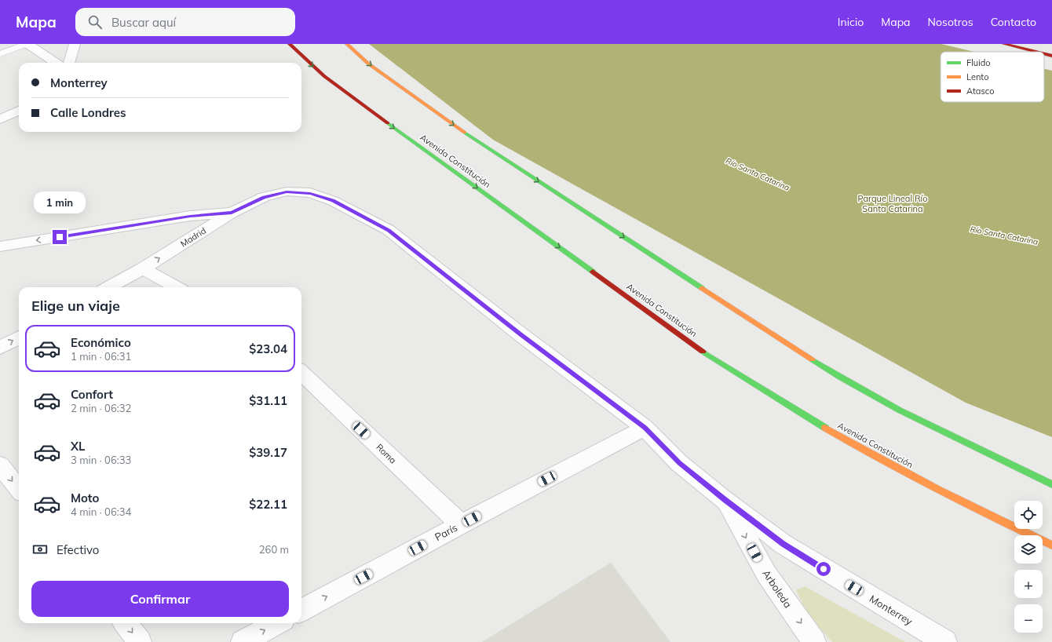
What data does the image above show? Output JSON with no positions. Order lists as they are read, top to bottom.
{
  "streets": {
    "highway": ["Avenida Constitución"],
    "street": [
      "Madrid",
      "Roma",
      "París",
      "Arboleda",
      "Monterrey"
    ]
  },
  "crossings": [
    ["Madrid", "Monterrey"],
    ["Roma", "París"],
    ["París", "Monterrey"],
    ["Arboleda", "Monterrey"]
  ],
  "one_way": ["París", "Arboleda"],
  "water": ["Río Santa Catarina"],
  "parks": ["Parque Lineal Río Santa Catarina"],
  "legend": ["Fluido", "Lento", "Atasco"],
  "page": {
    "header": "Mapa",
    "search": "Buscar aquí",
    "nav": [
      "Inicio",
      "Mapa",
      "Nosotros",
      "Contacto"
    ],
    "banner": ["Monterrey", "Calle Londres"],
    "bubble": "1 min",
    "heading": "Elige un viaje",
    "list": [
      {
        "name": "Económico",
        "note": "1 min · 06:31",
        "value": "$23.04"
      },
      {
        "name": "Confort",
        "note": "2 min · 06:32",
        "value": "$31.11"
      },
      {
        "name": "XL",
        "note": "3 min · 06:33",
        "value": "$39.17"
      },
      {
        "name": "Moto",
        "note": "4 min · 06:34",
        "value": "$22.11"
      }
    ],
    "map_buttons": ["+", "−"],
    "pay": ["Efectivo", "260 m"],
    "buttons": "Confirmar"
  }
}
